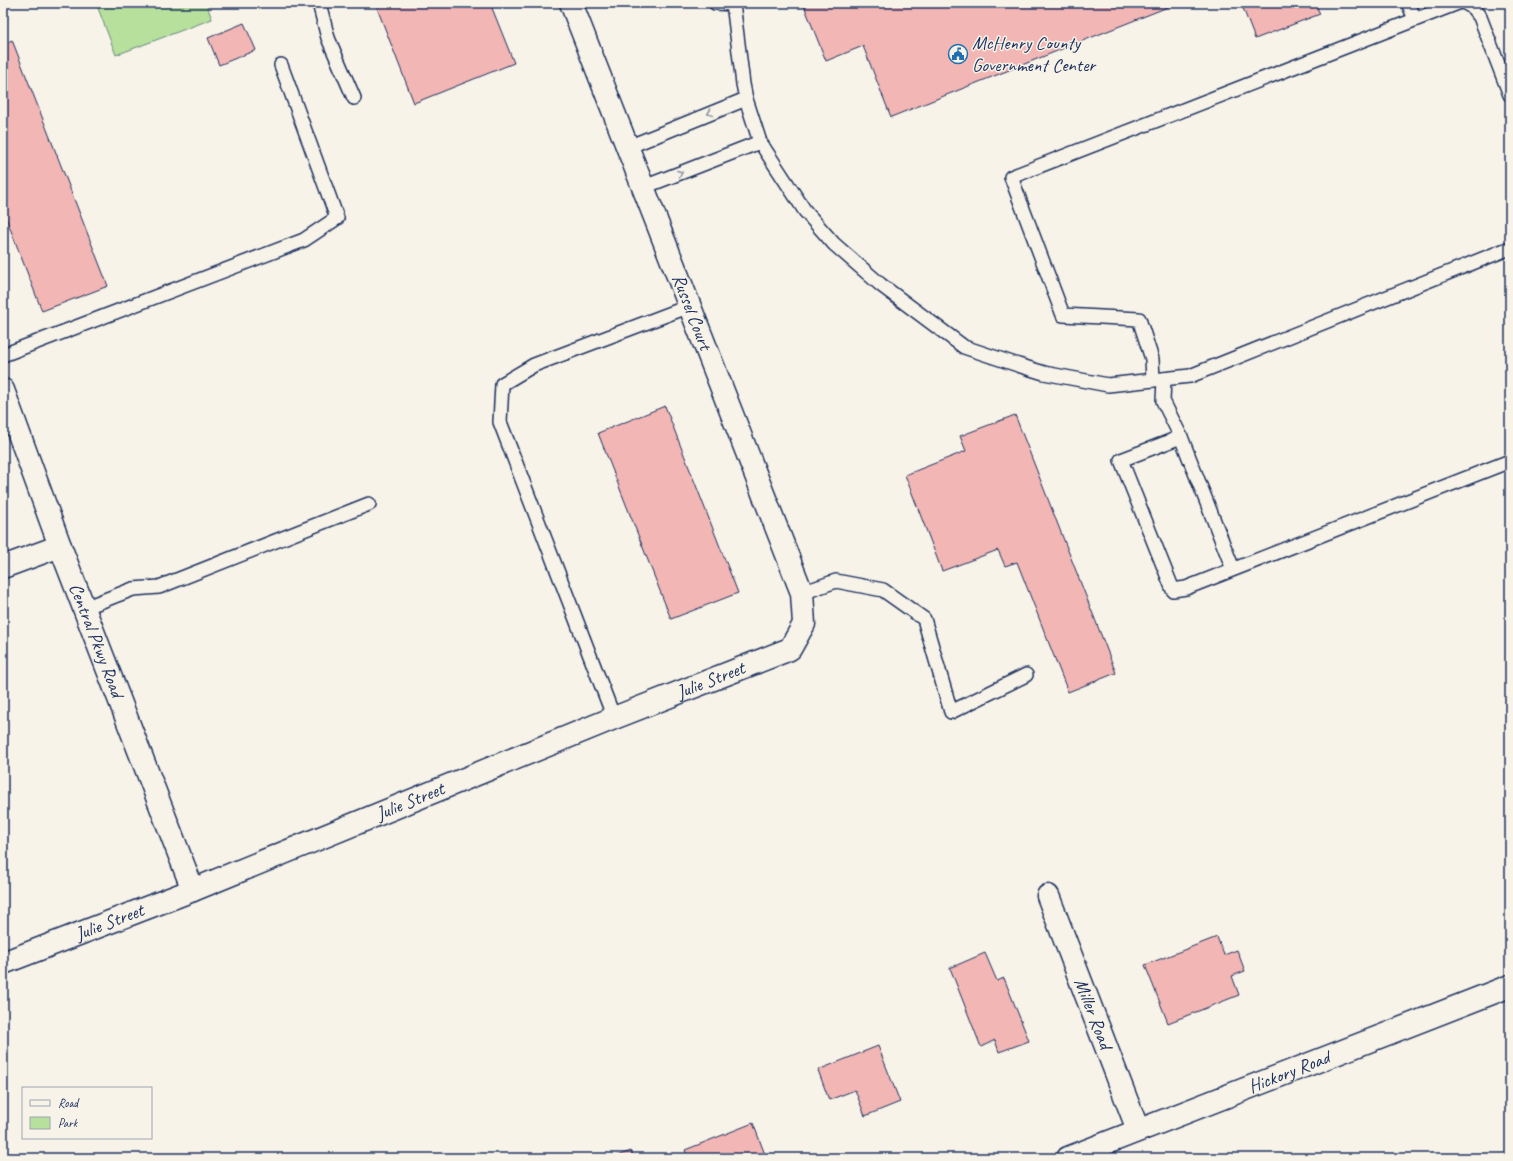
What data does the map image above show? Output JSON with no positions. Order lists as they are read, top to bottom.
{
  "streets": {
    "street": [
      "Russel Court",
      "Central Pkwy Road",
      "Julie Street",
      "Miller Road",
      "Hickory Road"
    ]
  },
  "crossings": [
    ["Russel Court", "Julie Street"],
    ["Central Pkwy Road", "Julie Street"],
    ["Miller Road", "Hickory Road"]
  ],
  "places": {
    "public building": ["McHenry County Government Center"]
  },
  "legend": ["Road", "Park"]
}
